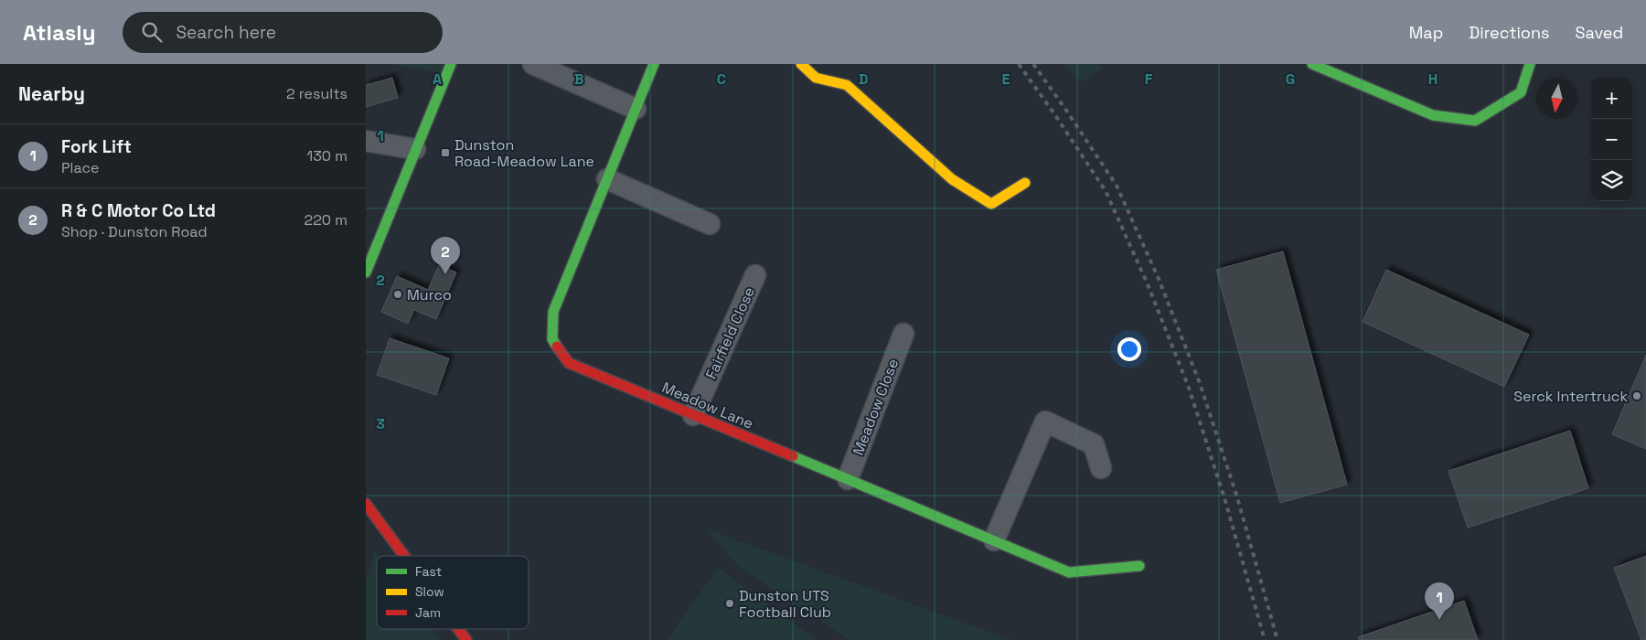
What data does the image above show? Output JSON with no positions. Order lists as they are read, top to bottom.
{
  "streets": {
    "street": ["Fairfield Close", "Meadow Lane", "Meadow Close"]
  },
  "crossings": [
    ["Fairfield Close", "Meadow Lane"],
    ["Meadow Lane", "Meadow Close"]
  ],
  "places": {
    "transit": ["Dunston Road-Meadow Lane"],
    "other": ["Murco", "Serck Intertruck", "Dunston UTS Football Club"]
  },
  "legend": ["Fast", "Slow", "Jam"],
  "north": "bottom",
  "page": {
    "header": "Atlasly",
    "search": "Search here",
    "nav": ["Map", "Directions", "Saved"],
    "heading": ["Nearby", "2 results"],
    "map_buttons": ["+", "−"],
    "list": [
      {
        "mark": "1",
        "name": "Fork Lift",
        "note": "Place",
        "value": "130 m"
      },
      {
        "mark": "2",
        "name": "R & C Motor Co Ltd",
        "note": "Shop · Dunston Road",
        "value": "220 m"
      }
    ],
    "pins": ["2", "1"]
  },
  "grid": {
    "columns": [
      "A",
      "B",
      "C",
      "D",
      "E",
      "F",
      "G",
      "H"
    ],
    "rows": ["1", "2", "3"]
  }
}
